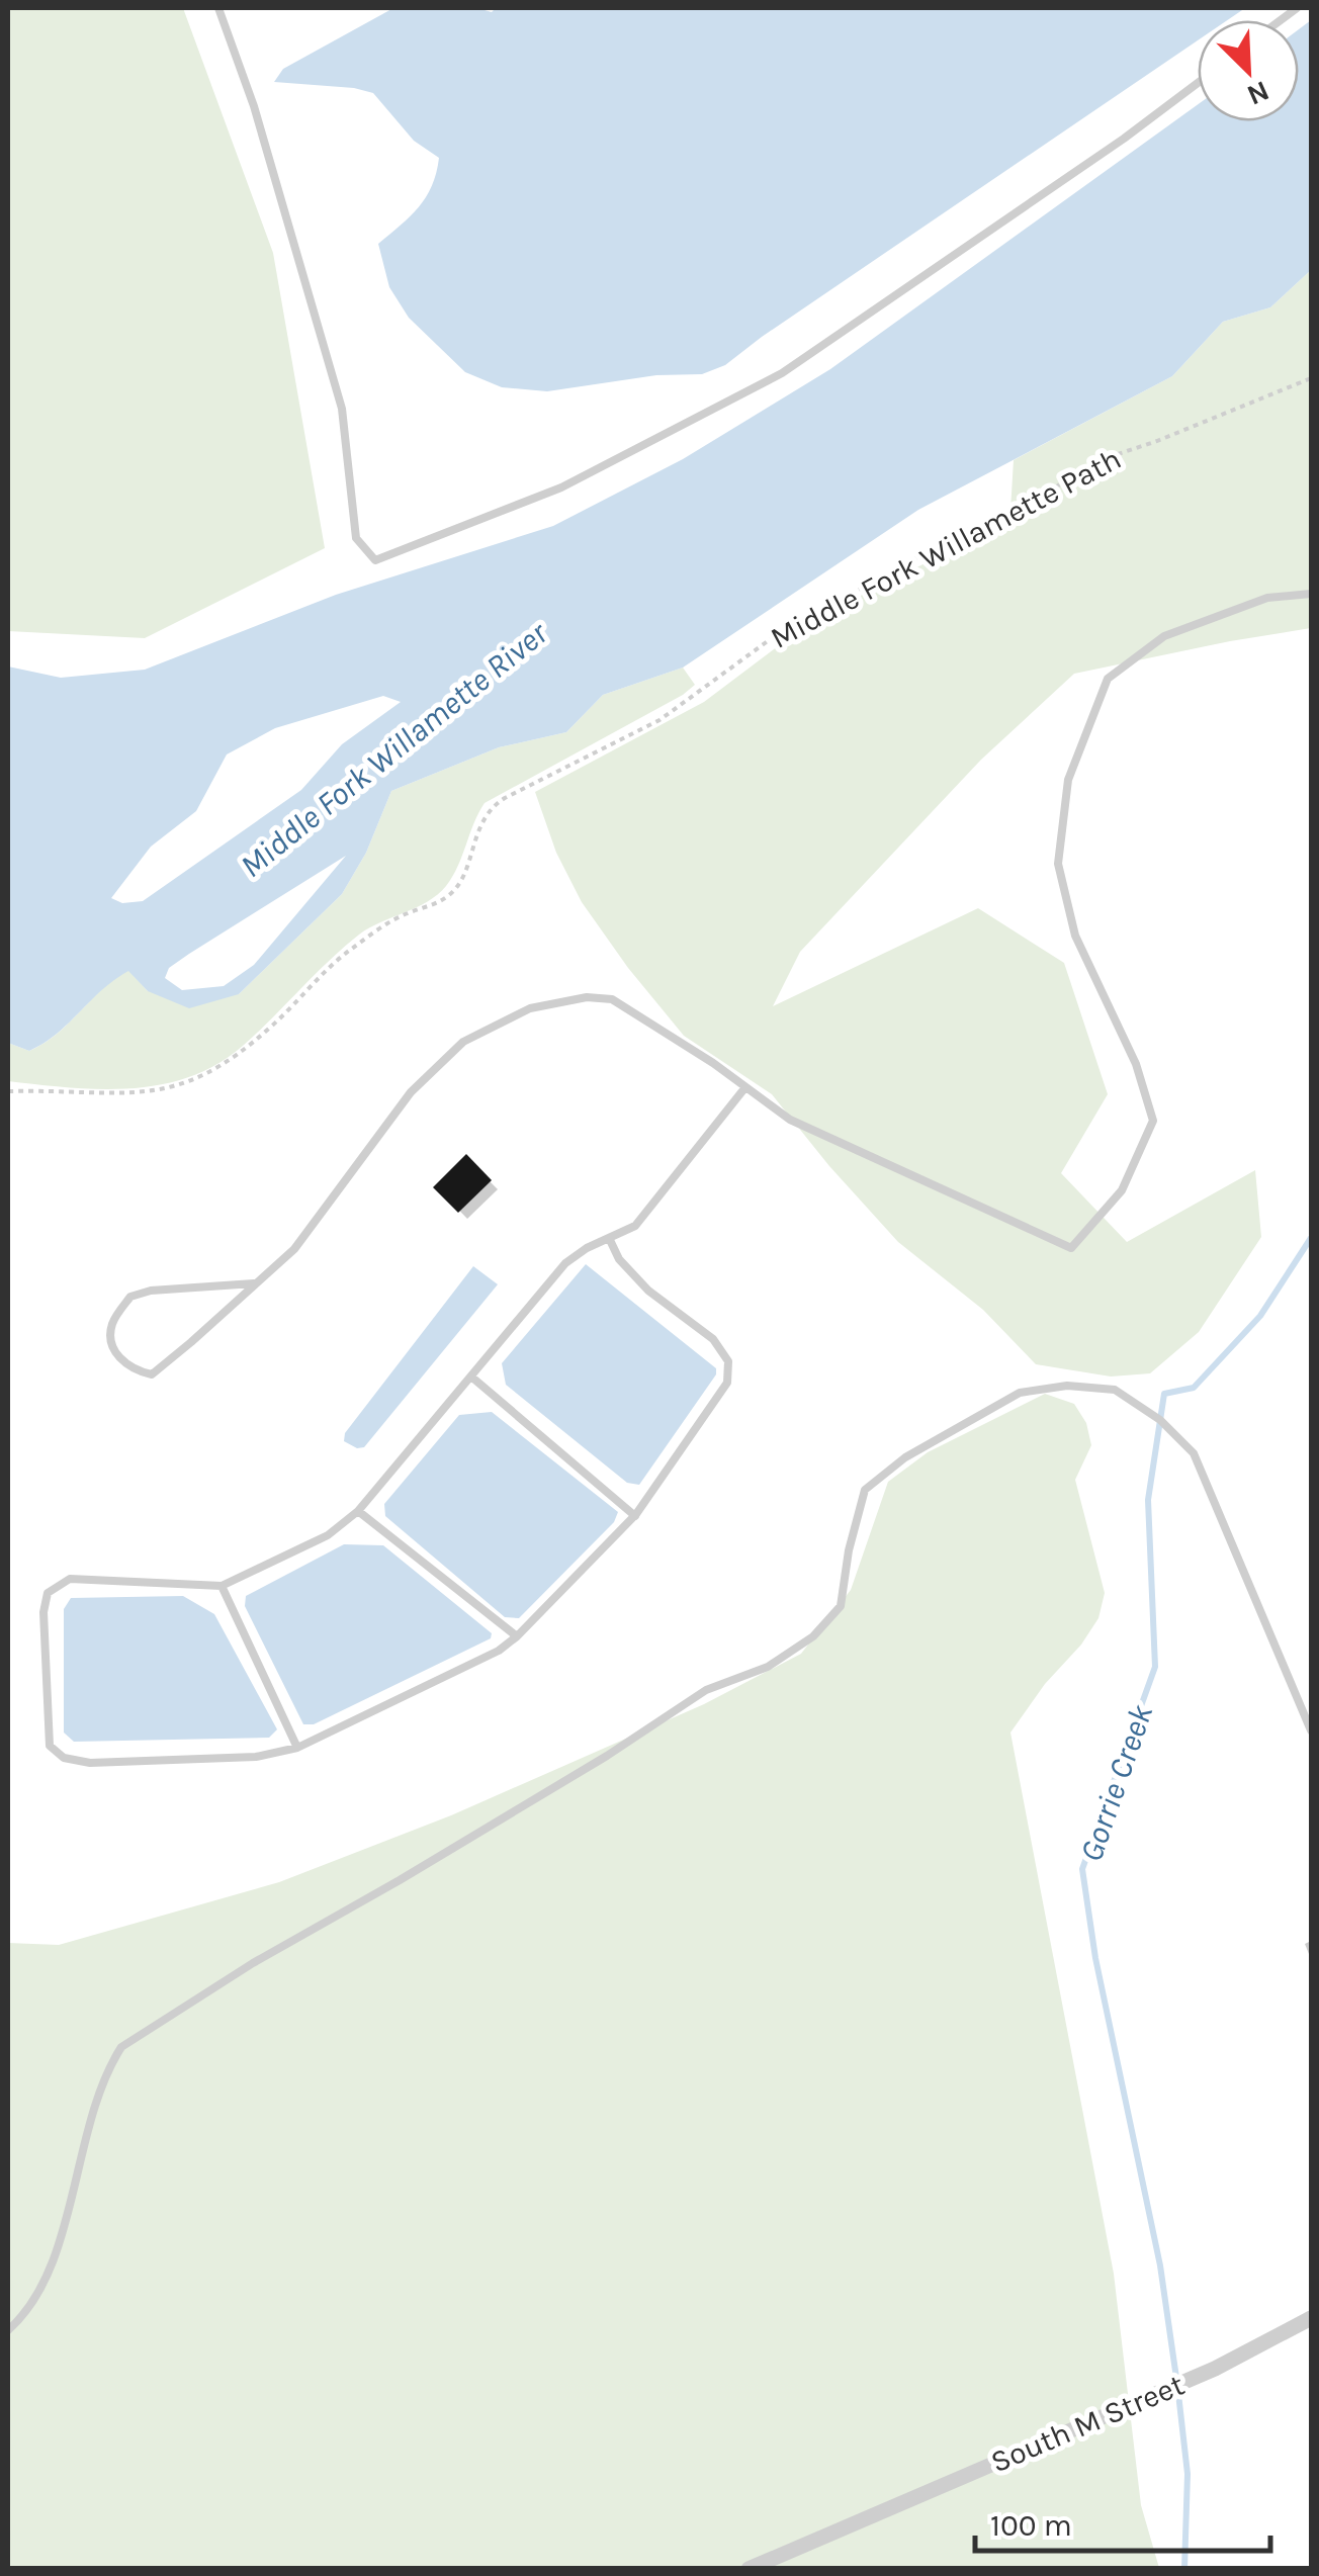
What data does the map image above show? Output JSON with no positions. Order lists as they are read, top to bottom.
{
  "streets": {
    "street": ["South M Street"],
    "path": ["Middle Fork Willamette Path"]
  },
  "water": ["Middle Fork Willamette River", "Gorrie Creek"],
  "scale_bar": "100 m",
  "north": "bottom right"
}
